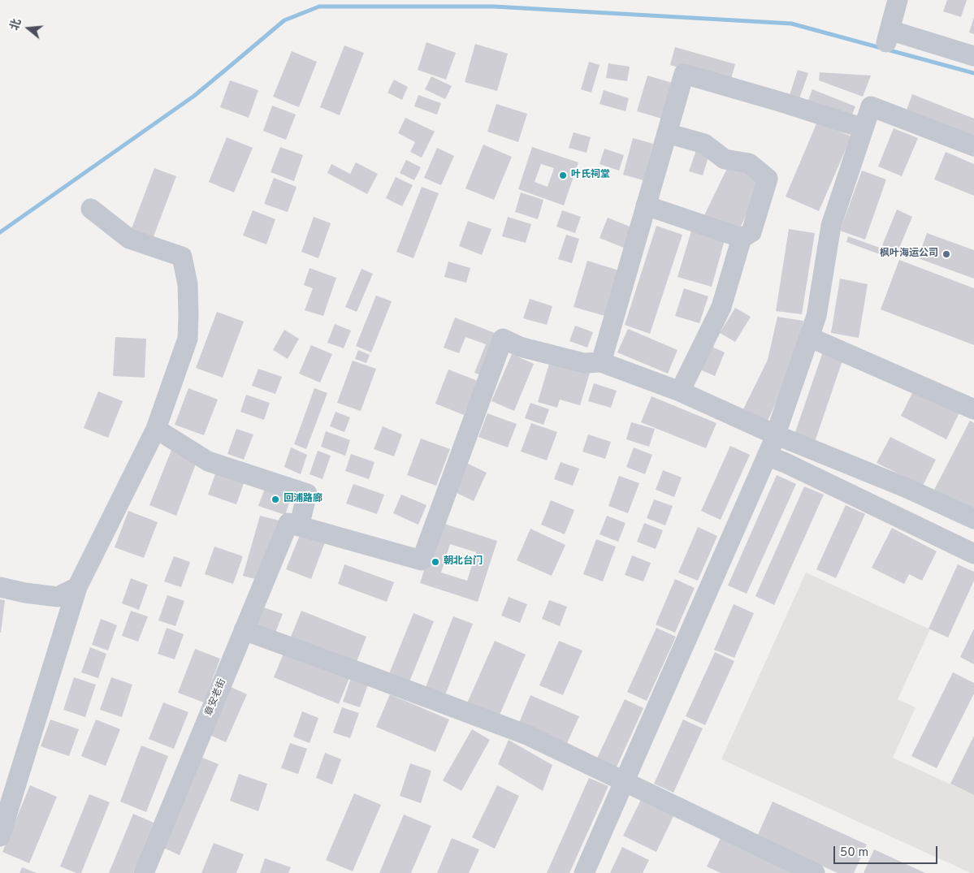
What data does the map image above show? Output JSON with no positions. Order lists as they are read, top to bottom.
{
  "streets": {
    "street": ["章安老街"]
  },
  "places": [
    "叶氏祠堂",
    "枫叶海运公司",
    "回浦路廊",
    "朝北台门"
  ],
  "scale_bar": "50 m",
  "north": "left"
}
